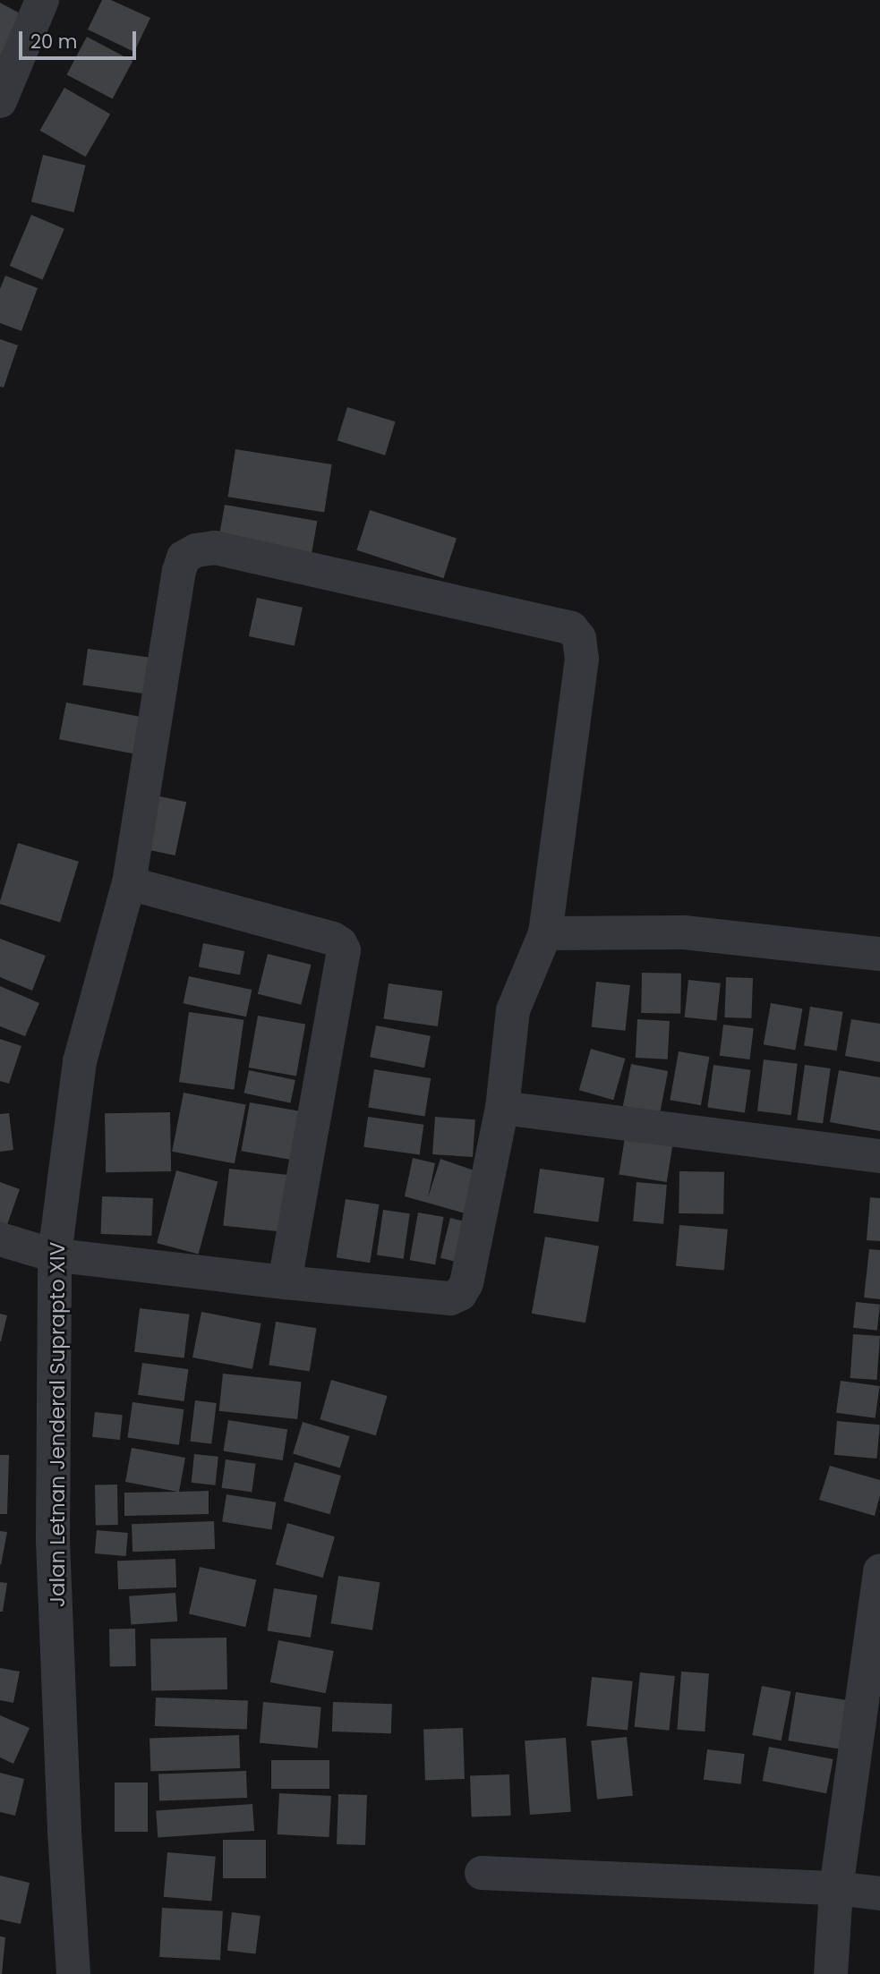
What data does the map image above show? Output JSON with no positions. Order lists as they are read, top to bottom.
{
  "streets": {
    "street": ["Jalan Letnan Jenderal Suprapto XIV"]
  },
  "scale_bar": "20 m"
}
